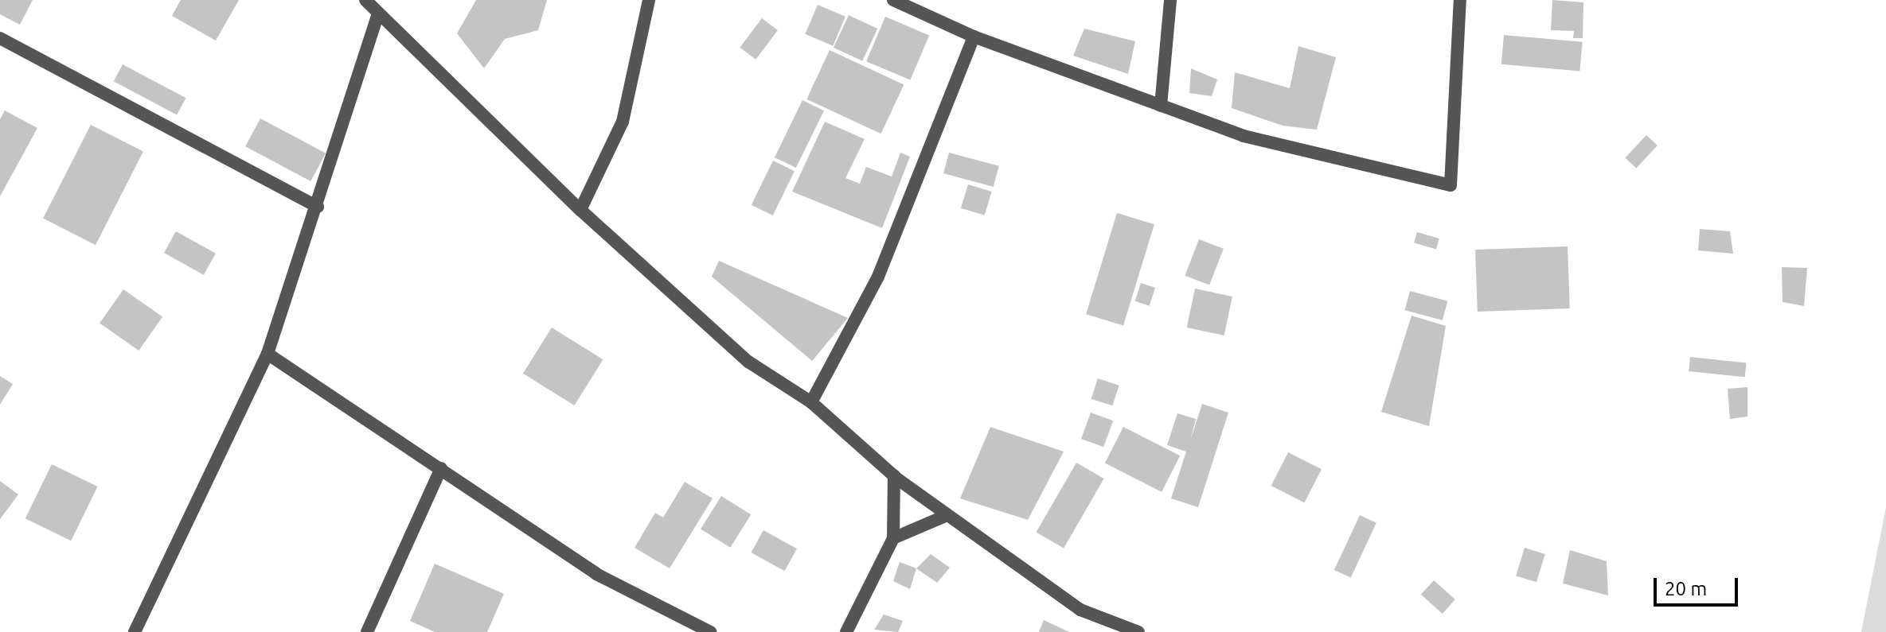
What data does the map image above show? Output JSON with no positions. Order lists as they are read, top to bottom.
{
  "scale_bar": "20 m"
}
